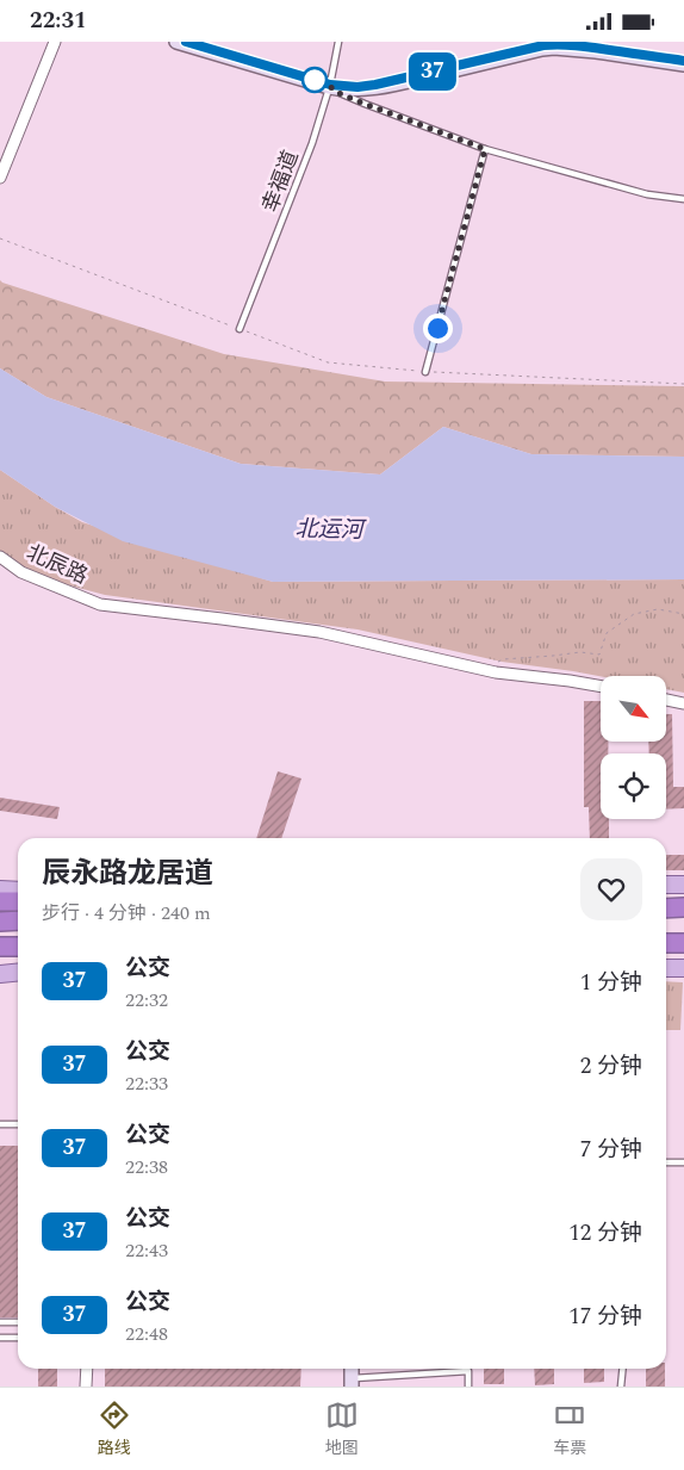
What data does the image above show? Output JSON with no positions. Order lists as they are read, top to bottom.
{
  "streets": {
    "street": ["北辰路"],
    "lane": ["幸福道"]
  },
  "water": ["北运河"],
  "lines": ["bus line 37"],
  "north": "bottom right",
  "page": {
    "status": "22:31",
    "on_map": "37",
    "heading": ["辰永路龙居道", "步行 · 4 分钟 · 240 m"],
    "list": [
      {
        "mark": "37",
        "name": "公交",
        "note": "22:32",
        "value": "1 分钟"
      },
      {
        "mark": "37",
        "name": "公交",
        "note": "22:33",
        "value": "2 分钟"
      },
      {
        "mark": "37",
        "name": "公交",
        "note": "22:38",
        "value": "7 分钟"
      },
      {
        "mark": "37",
        "name": "公交",
        "note": "22:43",
        "value": "12 分钟"
      },
      {
        "mark": "37",
        "name": "公交",
        "note": "22:48",
        "value": "17 分钟"
      }
    ],
    "tabs": ["路线", "地图", "车票"]
  }
}
